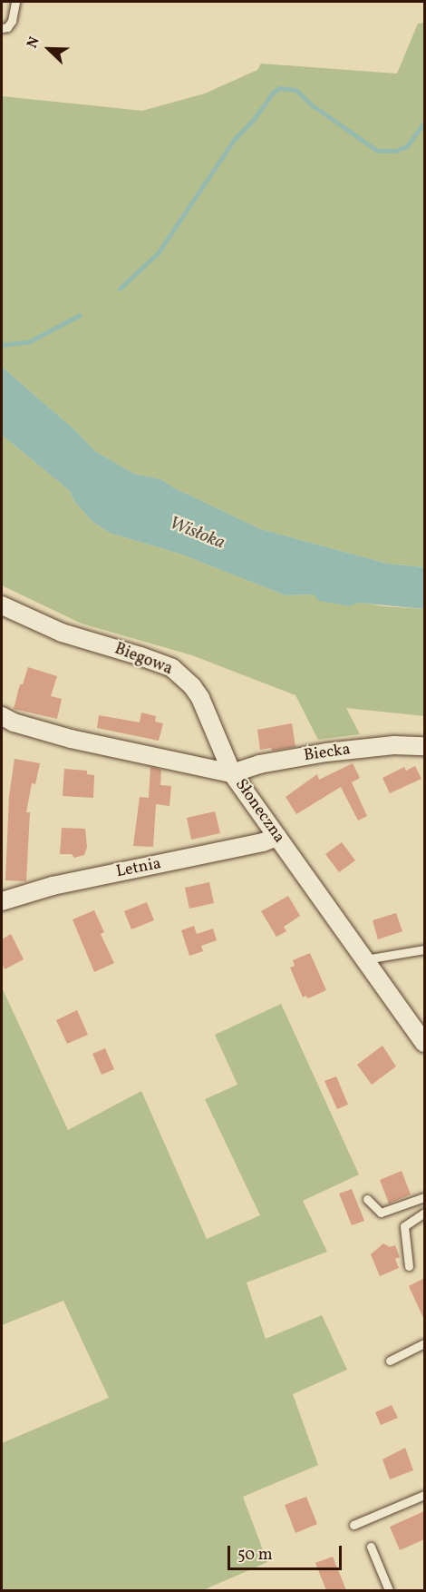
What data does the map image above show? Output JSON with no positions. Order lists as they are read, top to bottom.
{
  "streets": {
    "street": [
      "Biegowa",
      "Biecka",
      "Słoneczna",
      "Letnia"
    ]
  },
  "crossings": [
    ["Biegowa", "Biecka"],
    ["Biegowa", "Słoneczna"],
    ["Biecka", "Słoneczna"],
    ["Słoneczna", "Letnia"]
  ],
  "water": ["Wisłoka"],
  "scale_bar": "50 m",
  "north": "top left"
}
